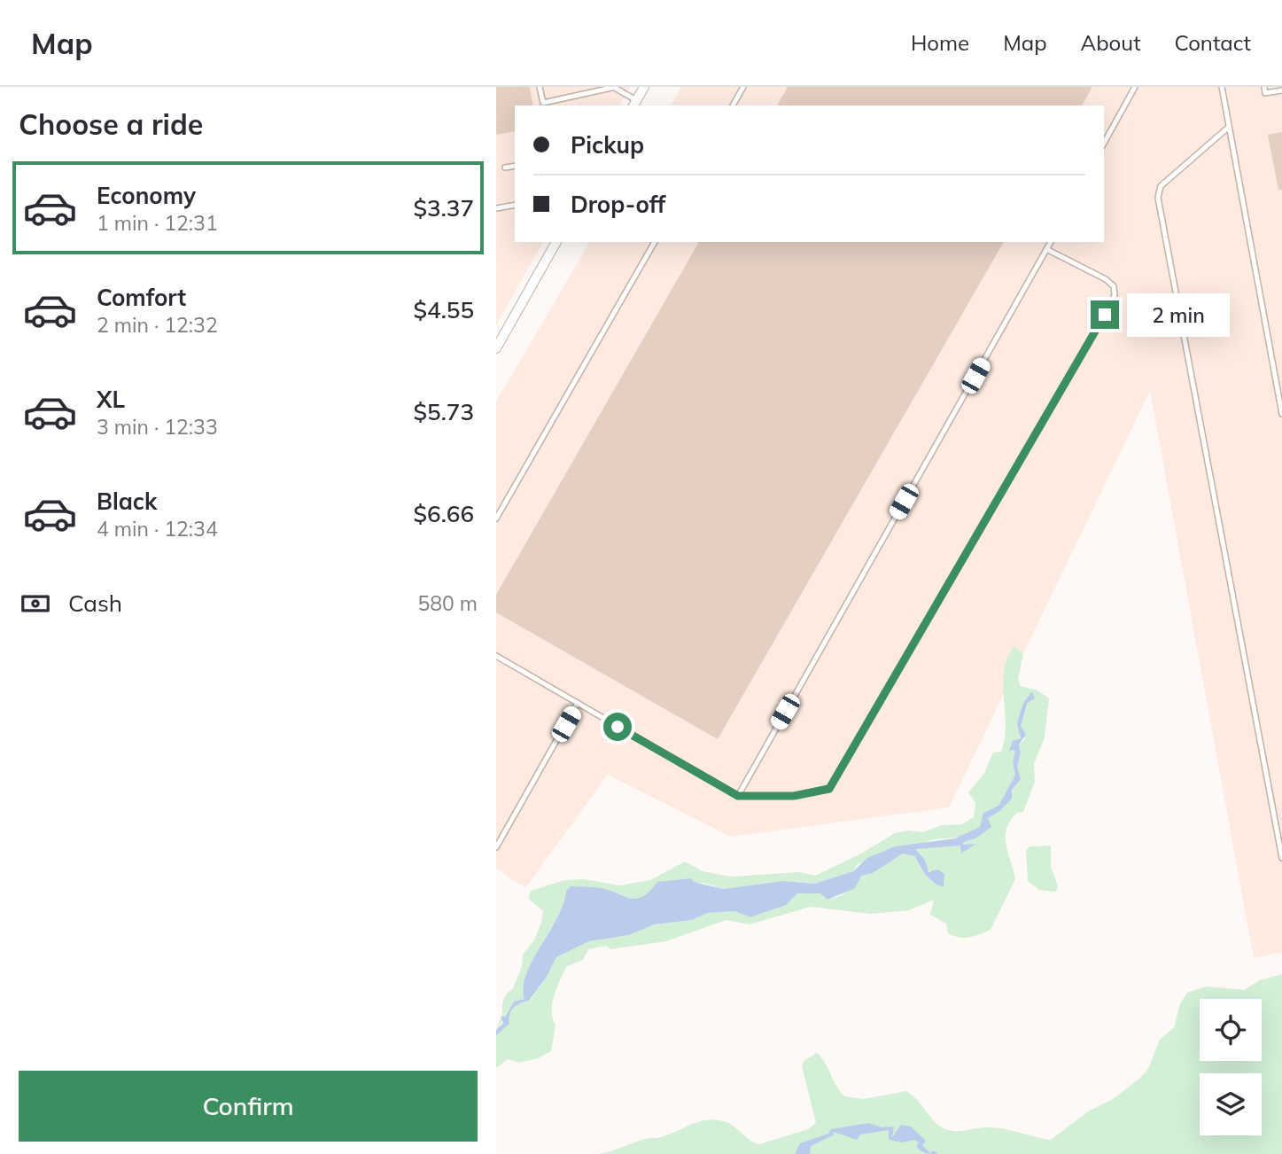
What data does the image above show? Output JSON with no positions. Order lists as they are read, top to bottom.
{
  "page": {
    "header": "Map",
    "nav": [
      "Home",
      "Map",
      "About",
      "Contact"
    ],
    "heading": "Choose a ride",
    "banner": ["Pickup", "Drop-off"],
    "list": [
      {
        "name": "Economy",
        "note": "1 min · 12:31",
        "value": "$3.37"
      },
      {
        "name": "Comfort",
        "note": "2 min · 12:32",
        "value": "$4.55"
      },
      {
        "name": "XL",
        "note": "3 min · 12:33",
        "value": "$5.73"
      },
      {
        "name": "Black",
        "note": "4 min · 12:34",
        "value": "$6.66"
      }
    ],
    "bubble": "2 min",
    "pay": ["Cash", "580 m"],
    "buttons": "Confirm"
  }
}
